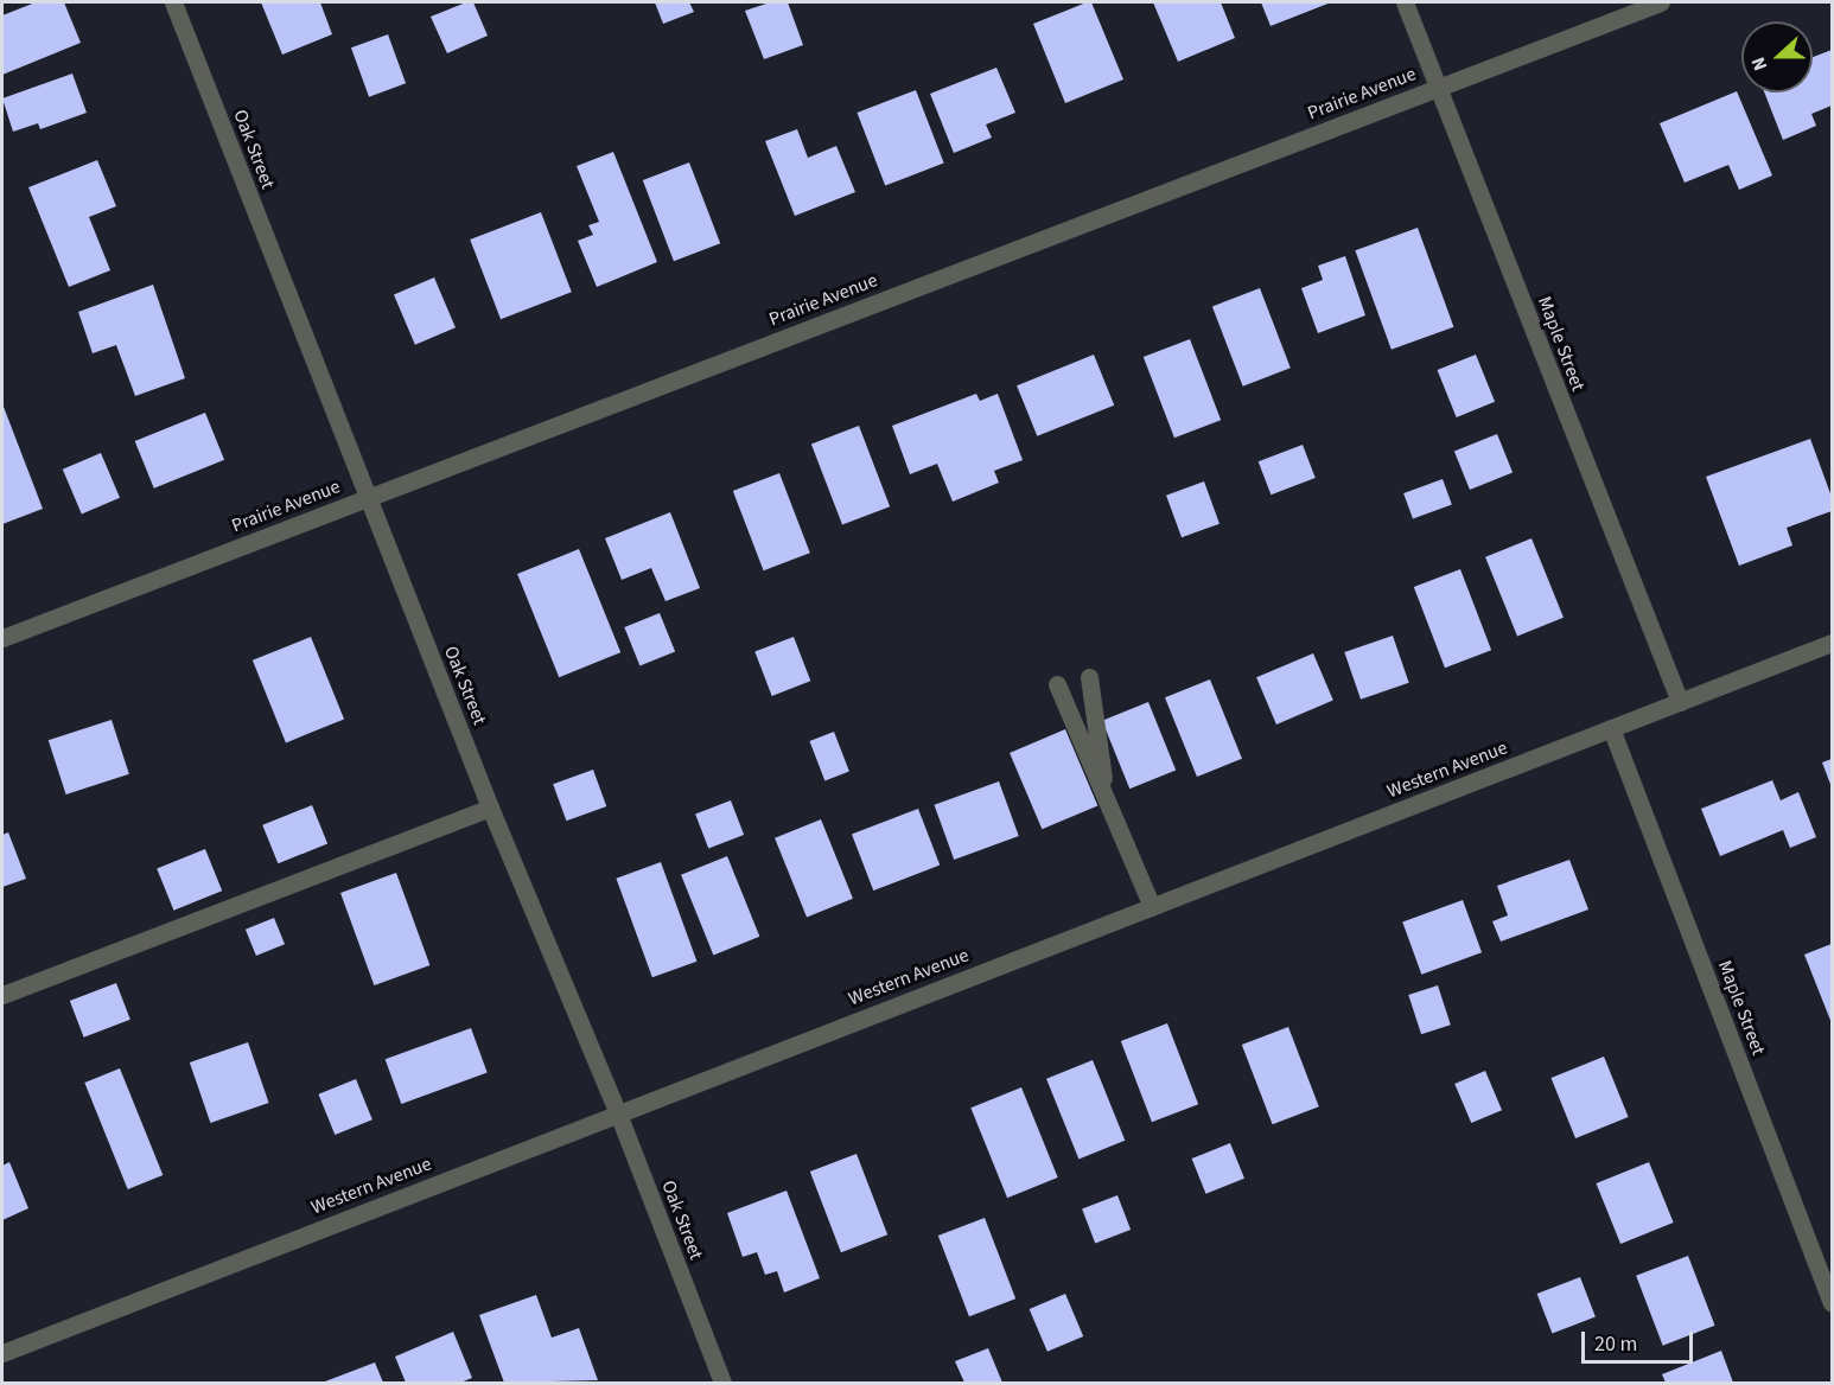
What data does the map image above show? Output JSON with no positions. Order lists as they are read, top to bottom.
{
  "streets": {
    "street": [
      "Prairie Avenue",
      "Oak Street",
      "Maple Street",
      "Western Avenue"
    ]
  },
  "crossings": [
    ["Prairie Avenue", "Oak Street"],
    ["Prairie Avenue", "Maple Street"],
    ["Oak Street", "Western Avenue"],
    ["Maple Street", "Western Avenue"]
  ],
  "scale_bar": "20 m",
  "north": "left"
}
